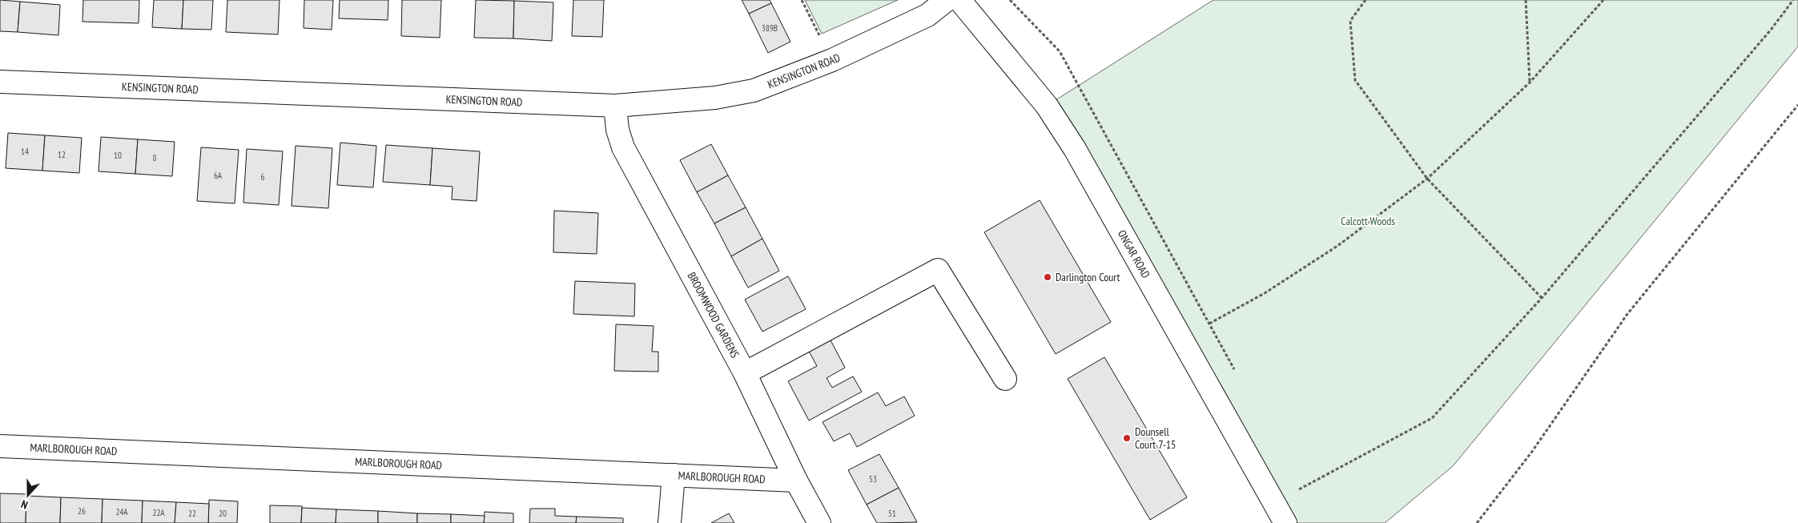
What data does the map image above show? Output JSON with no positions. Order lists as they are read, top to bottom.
{
  "streets": {
    "street": [
      "KENSINGTON ROAD",
      "ONGAR ROAD",
      "BROOMWOOD GARDENS",
      "MARLBOROUGH ROAD"
    ]
  },
  "crossings": [
    ["KENSINGTON ROAD", "BROOMWOOD GARDENS"],
    ["BROOMWOOD GARDENS", "MARLBOROUGH ROAD"]
  ],
  "parks": ["Calcott Woods"],
  "places": ["Darlington Court", "Dounsell Court 7-15"],
  "house_numbers": [
    "389B",
    "14",
    "12",
    "10",
    "8",
    "6A",
    "6",
    "53",
    "26",
    "24A",
    "22A",
    "22",
    "20",
    "51"
  ],
  "north": "bottom"
}
